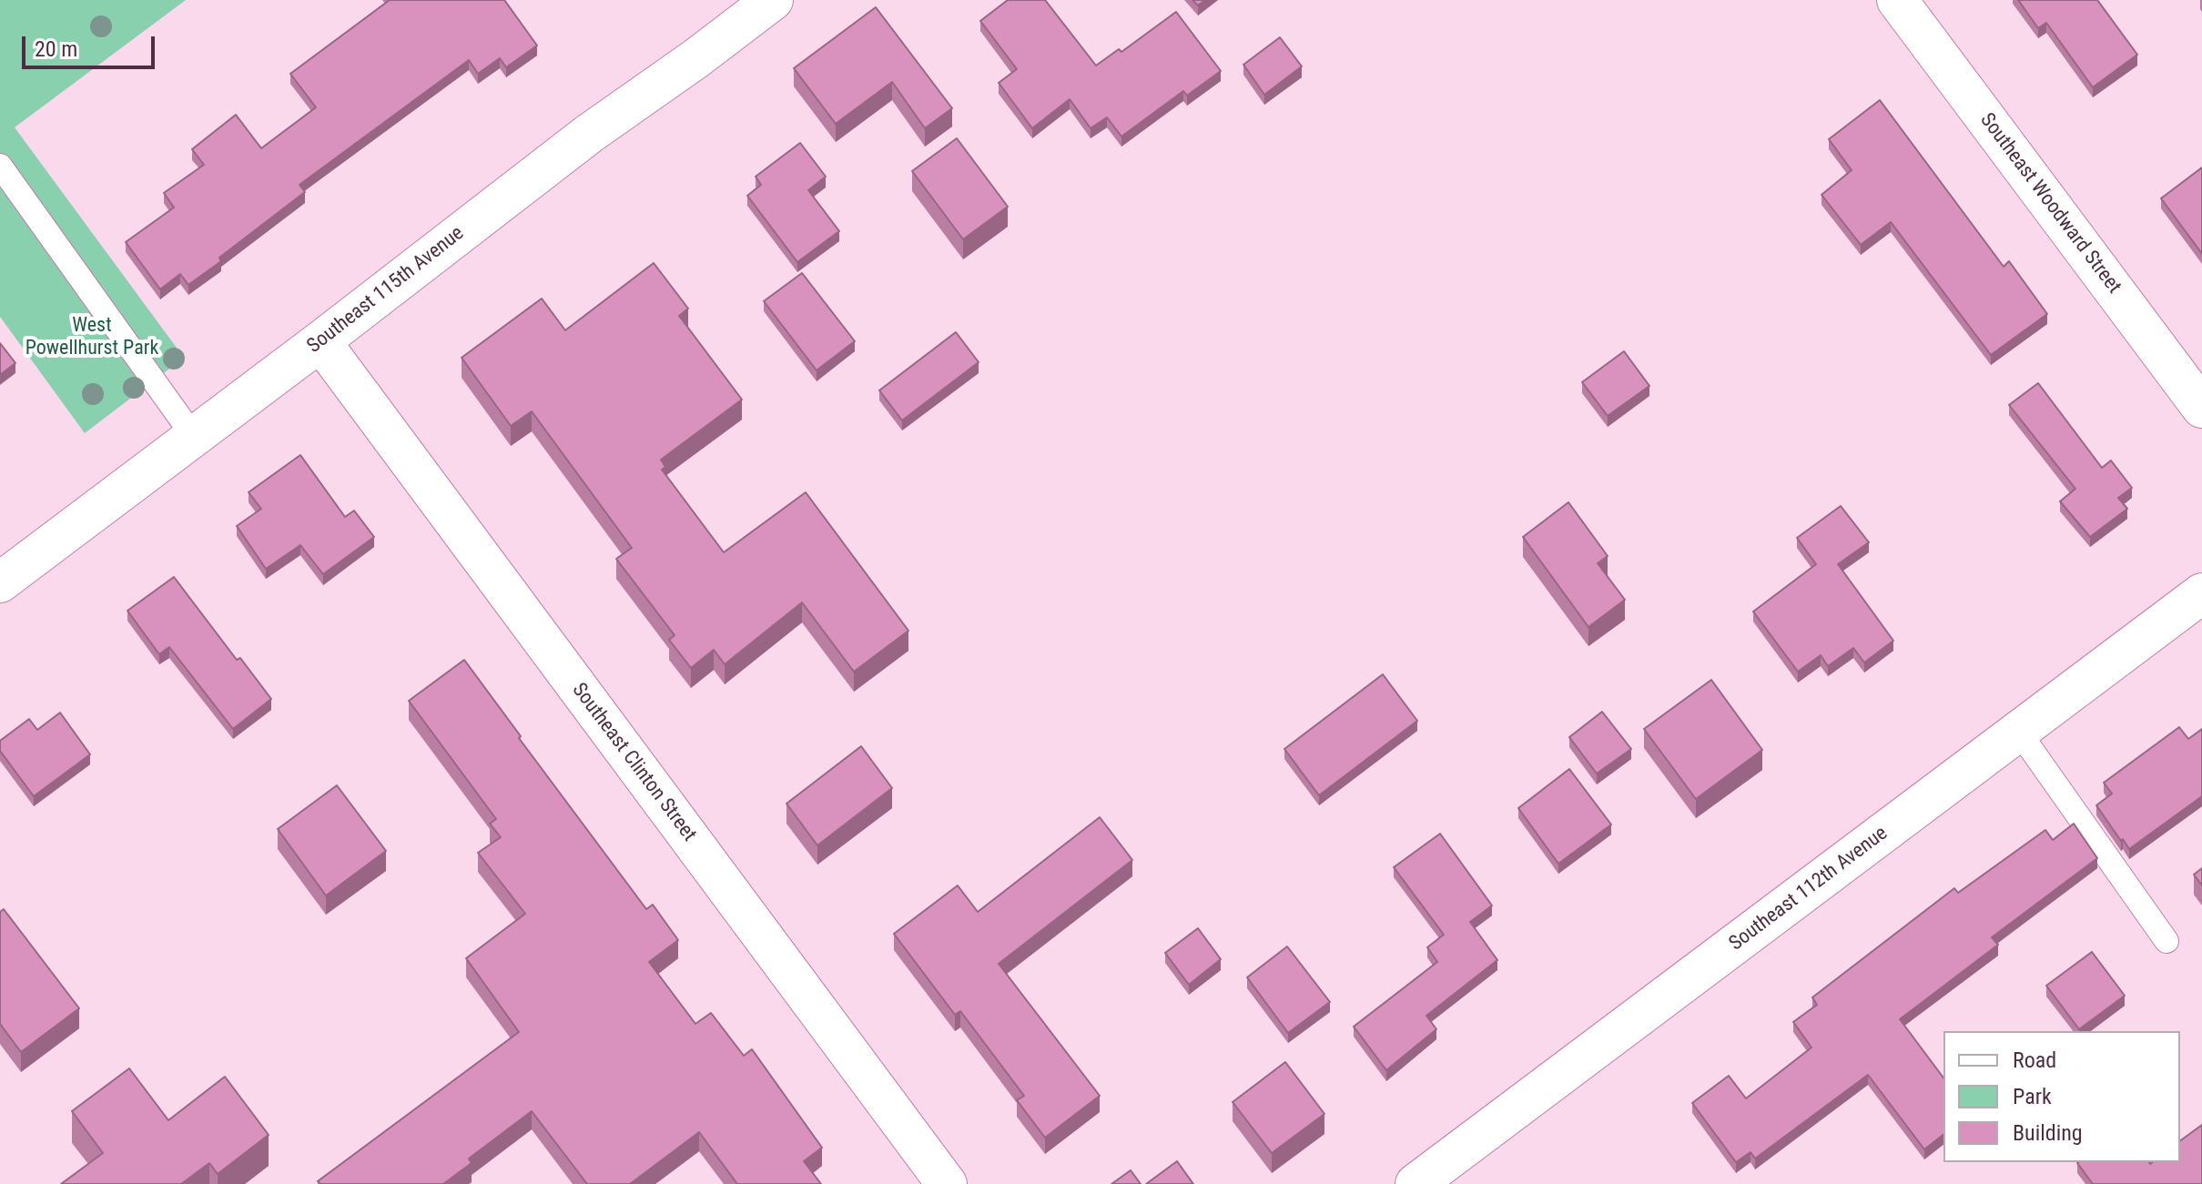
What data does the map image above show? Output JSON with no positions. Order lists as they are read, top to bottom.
{
  "streets": {
    "street": [
      "Southeast Woodward Street",
      "Southeast 115th Avenue",
      "Southeast Clinton Street",
      "Southeast 112th Avenue"
    ]
  },
  "crossings": [
    ["Southeast 115th Avenue", "Southeast Clinton Street"]
  ],
  "parks": ["West Powellhurst Park"],
  "legend": ["Road", "Park", "Building"],
  "scale_bar": "20 m"
}
